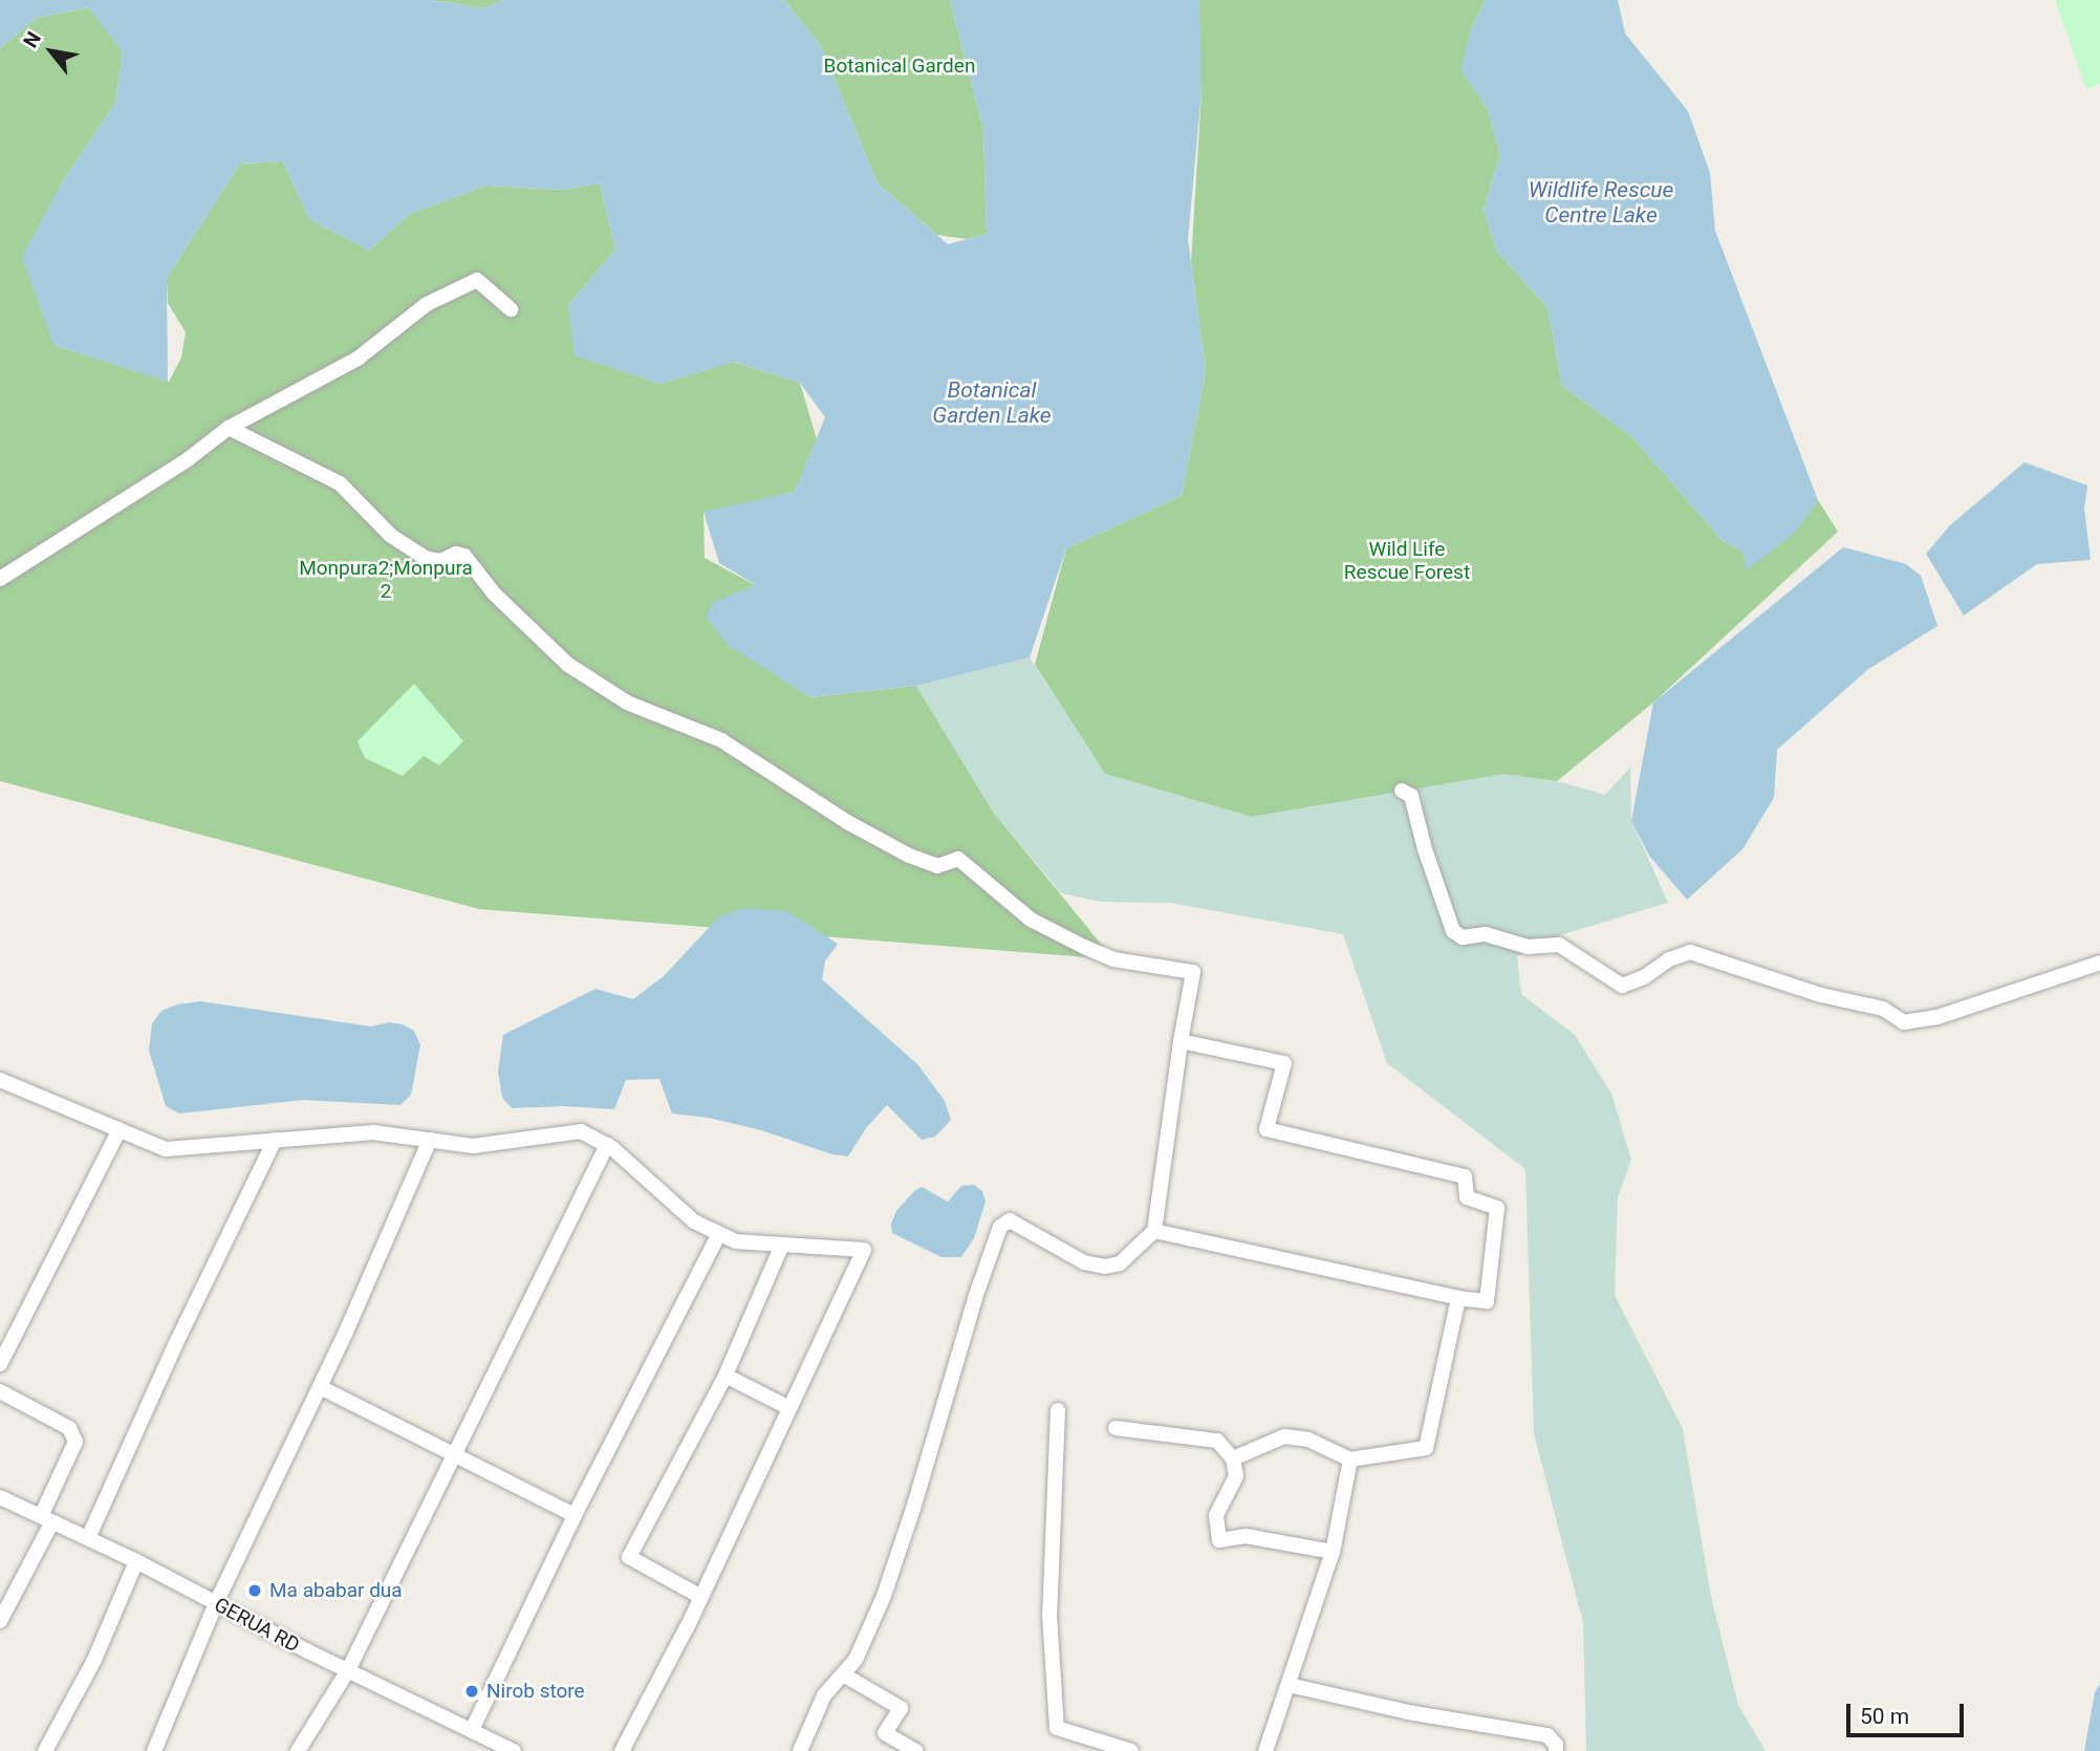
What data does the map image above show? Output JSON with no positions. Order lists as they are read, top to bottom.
{
  "streets": {
    "street": ["GERUA RD"]
  },
  "water": ["Wildlife Rescue Centre Lake", "Botanical Garden Lake"],
  "parks": ["Botanical Garden", "Wild Life Rescue Forest", "Monpura2;Monpura 2"],
  "places": ["Ma ababar dua", "Nirob store"],
  "scale_bar": "50 m",
  "north": "top left"
}
